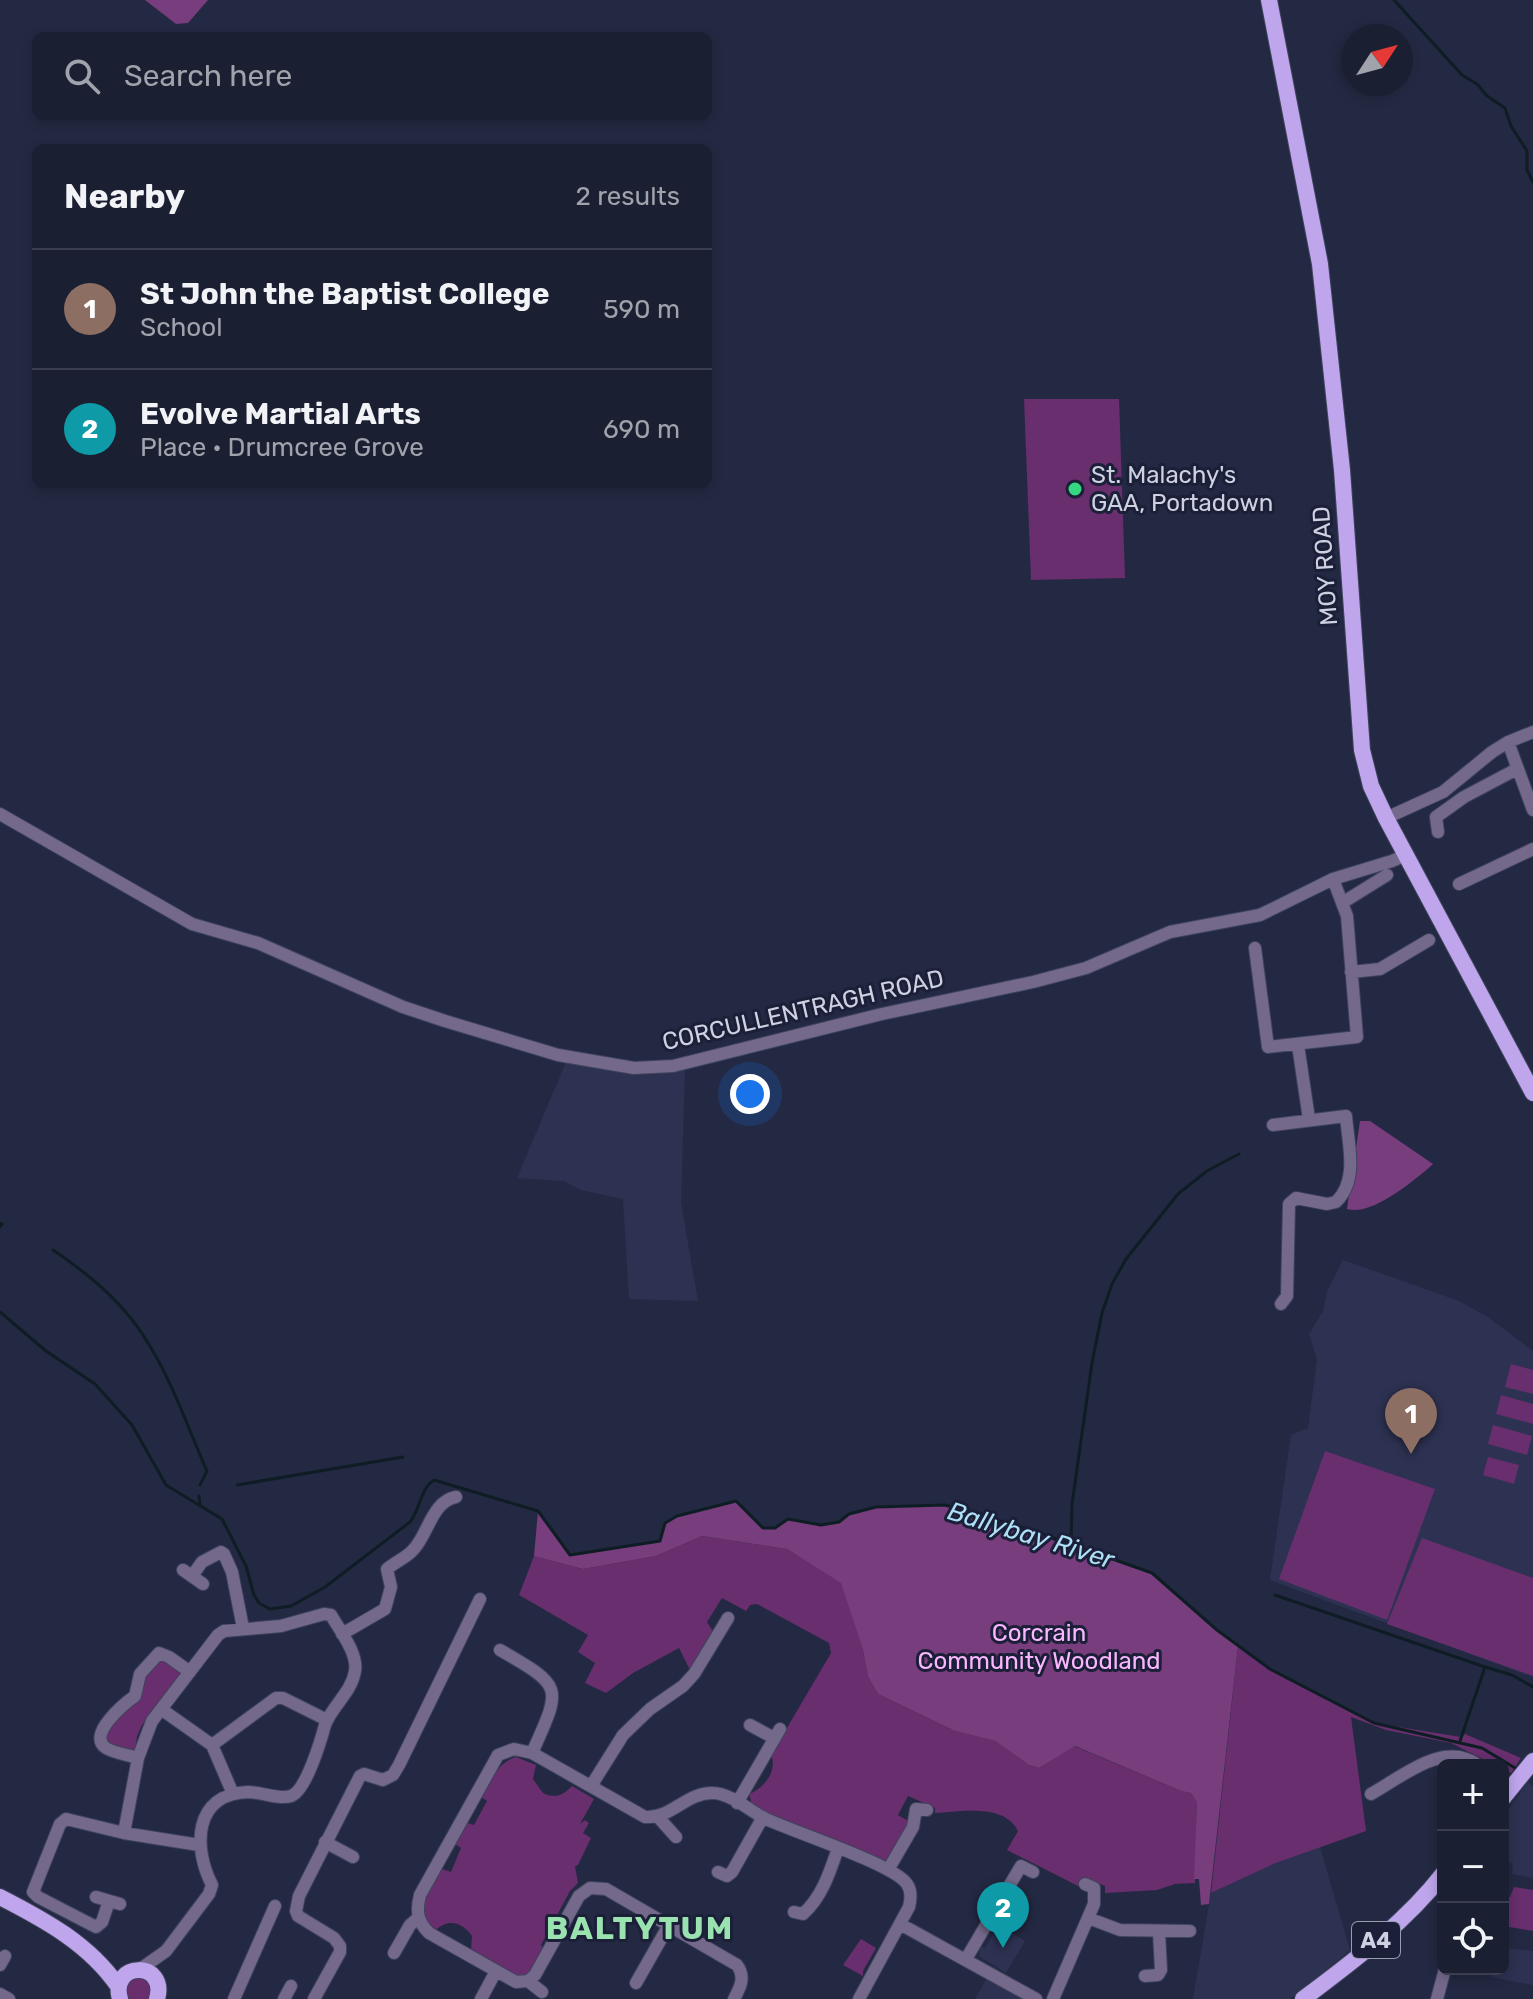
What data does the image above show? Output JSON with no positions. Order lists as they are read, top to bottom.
{
  "streets": {
    "main road": ["MOY ROAD", "A4"],
    "street": ["CORCULLENTRAGH ROAD"]
  },
  "crossings": [
    ["MOY ROAD", "CORCULLENTRAGH ROAD"]
  ],
  "districts": ["BALTYTUM"],
  "water": ["Ballybay River"],
  "parks": ["Corcrain Community Woodland"],
  "places": ["St. Malachy's GAA, Portadown"],
  "north": "top right",
  "page": {
    "search": "Search here",
    "heading": ["Nearby", "2 results"],
    "list": [
      {
        "mark": "1",
        "name": "St John the Baptist College",
        "note": "School",
        "value": "590 m"
      },
      {
        "mark": "2",
        "name": "Evolve Martial Arts",
        "note": "Place · Drumcree Grove",
        "value": "690 m"
      }
    ],
    "pins": ["1", "2"],
    "map_buttons": ["+", "−"]
  }
}
